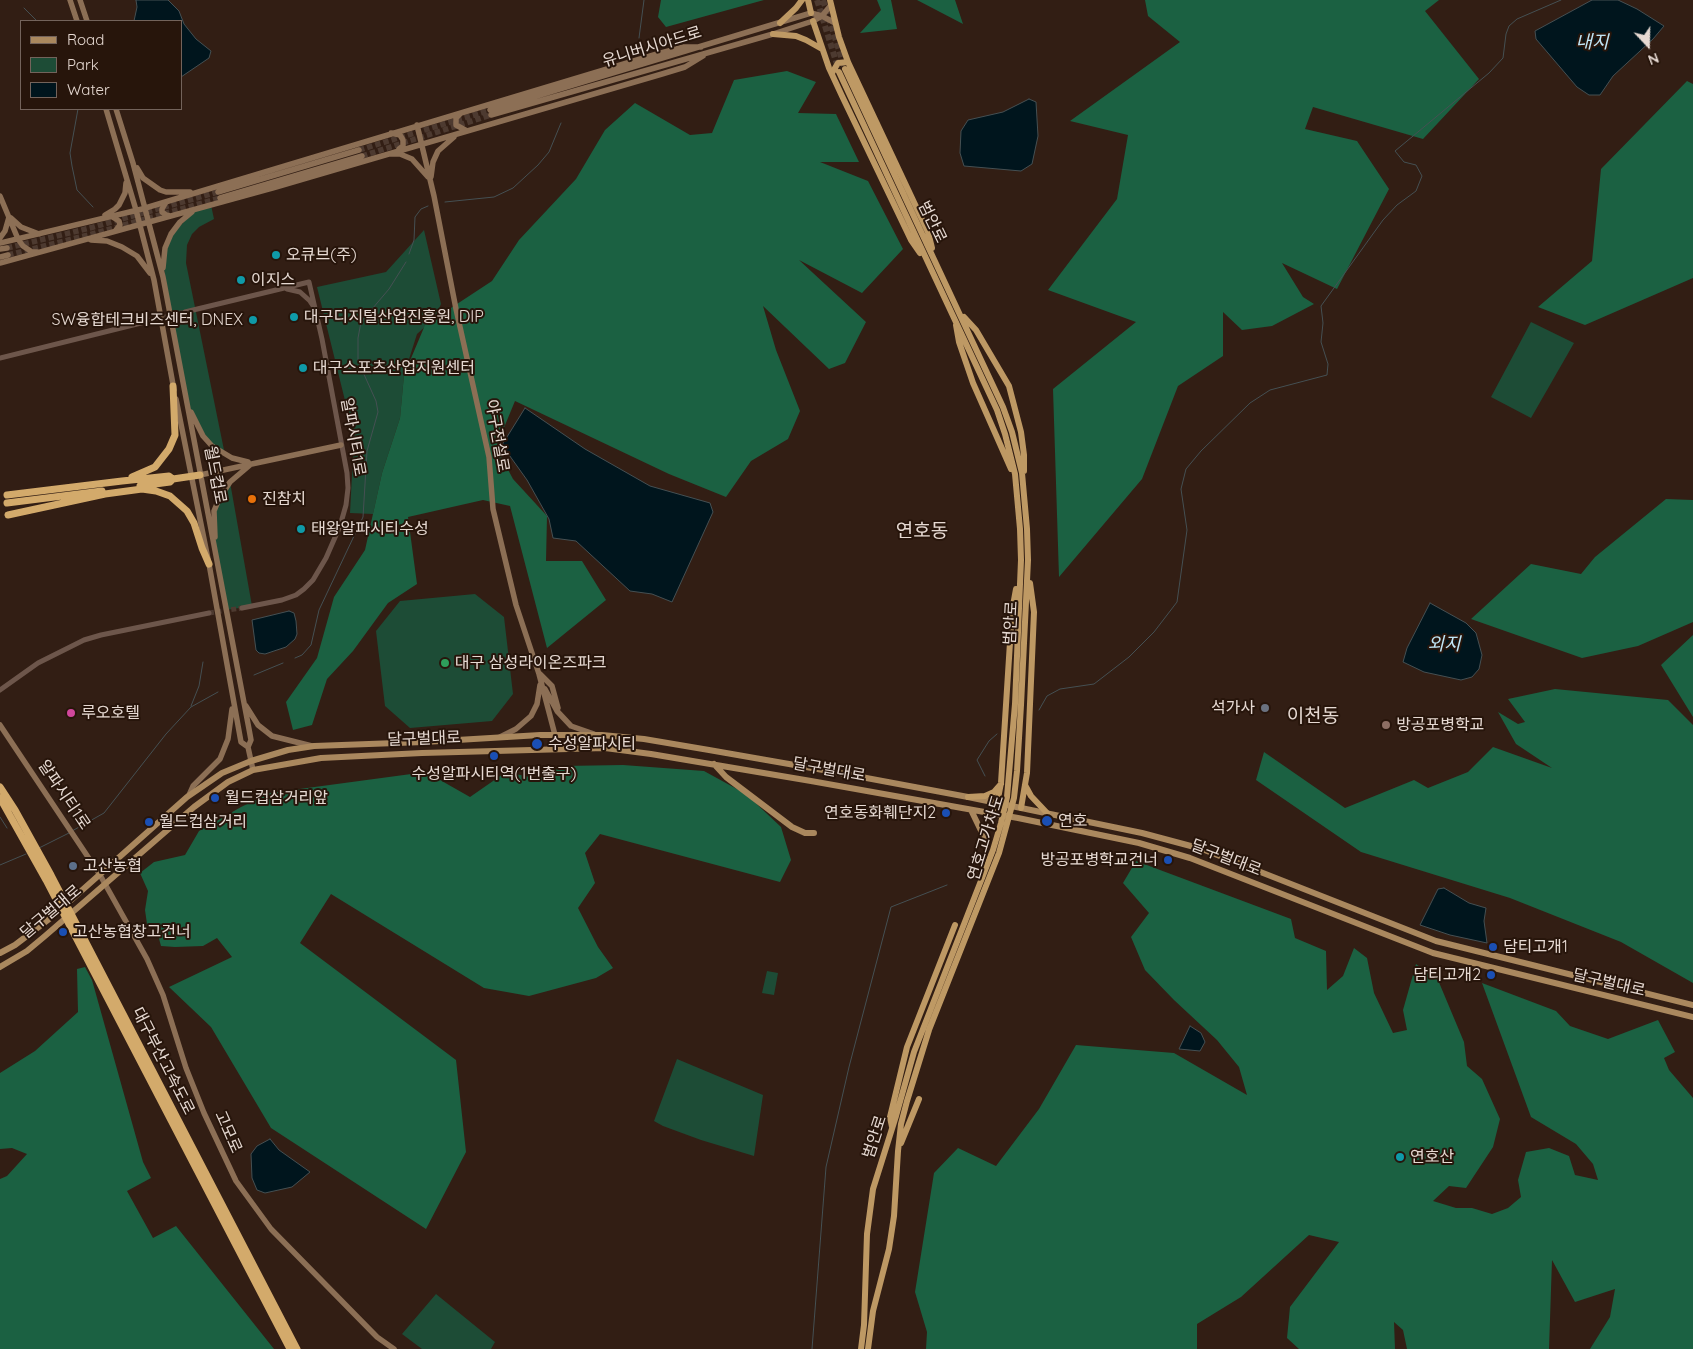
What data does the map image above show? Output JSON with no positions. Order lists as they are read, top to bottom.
{
  "streets": {
    "highway": ["범안로", "연호고가차도", "대구부산고속도로"],
    "main road": [
      "유니버시아드로",
      "야구전설로",
      "알파시티1로",
      "월드컵로",
      "달구벌대로",
      "고모로"
    ]
  },
  "crossings": [
    ["범안로", "연호고가차도"],
    ["야구전설로", "달구벌대로"],
    ["알파시티1로", "달구벌대로"],
    ["알파시티1로", "고모로"],
    ["월드컵로", "달구벌대로"],
    ["달구벌대로", "고모로"]
  ],
  "districts": ["연호동", "이천동"],
  "water": ["내지", "외지"],
  "places": [
    "오큐브(주)",
    "이지스",
    "대구디지털산업진흥원, DIP",
    "SW융합테크비즈센터, DNEX",
    "대구스포츠산업지원센터",
    "진참치",
    "태왕알파시티수성",
    "대구 삼성라이온즈파크",
    "석가사",
    "루오호텔",
    "방공포병학교",
    "수성알파시티",
    "수성알파시티역(1번출구)",
    "월드컵삼거리앞",
    "연호동화훼단지2",
    "연호",
    "월드컵삼거리",
    "방공포병학교건너",
    "고산농협",
    "고산농협창고건너",
    "담티고개1",
    "담티고개2",
    "연호산"
  ],
  "legend": ["Road", "Park", "Water"],
  "north": "bottom"
}
